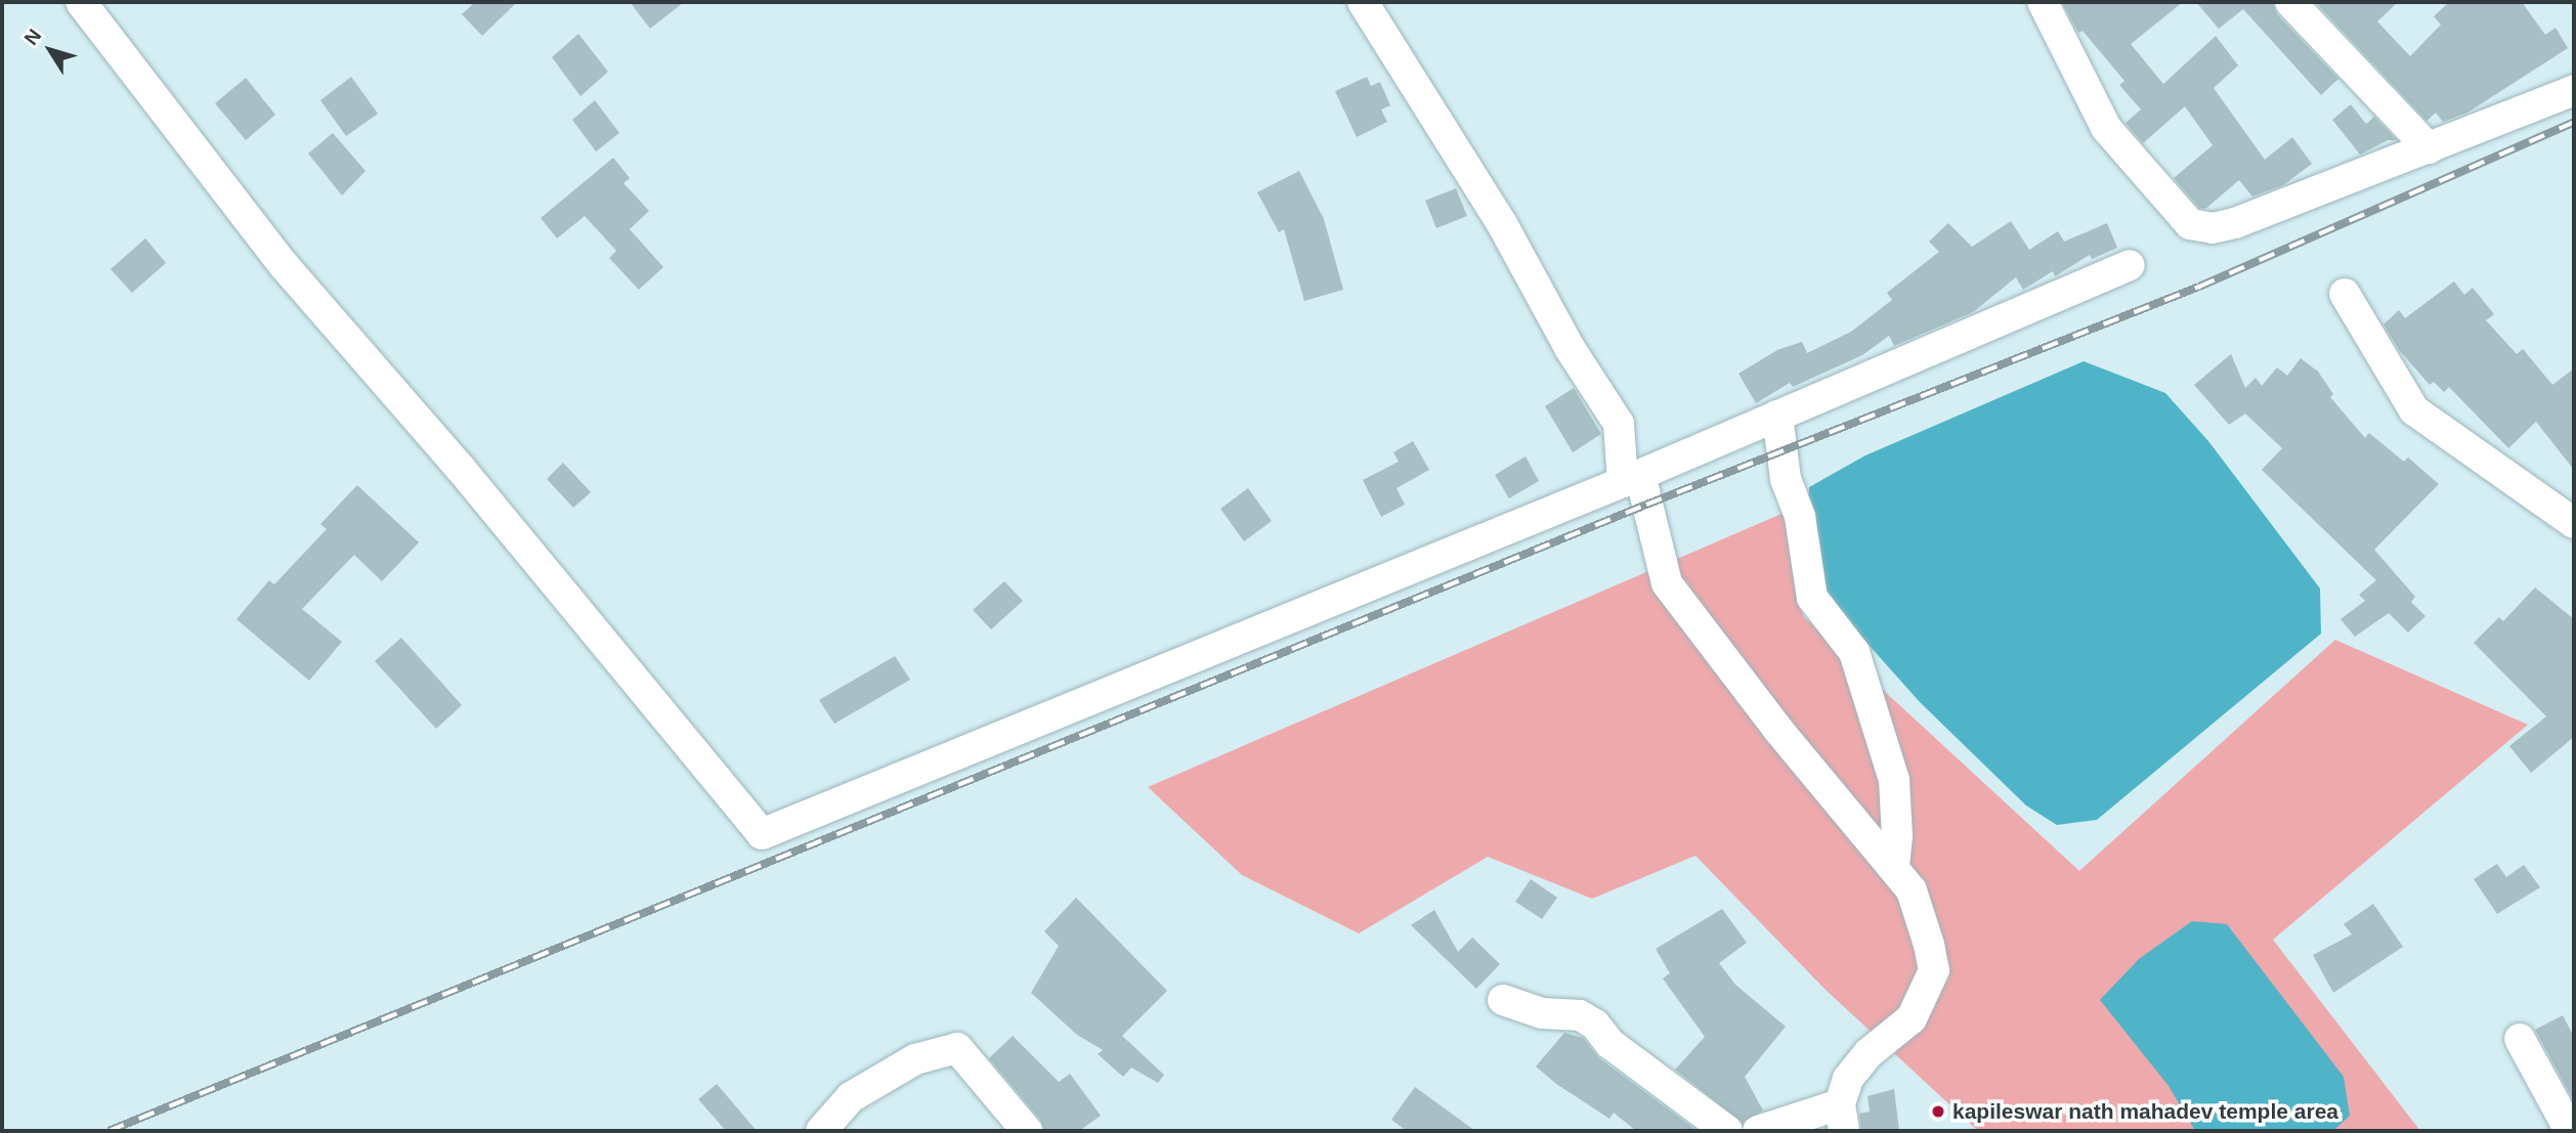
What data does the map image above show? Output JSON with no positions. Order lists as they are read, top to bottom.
{
  "places": ["kapileswar nath mahadev temple area"],
  "north": "top left"
}
